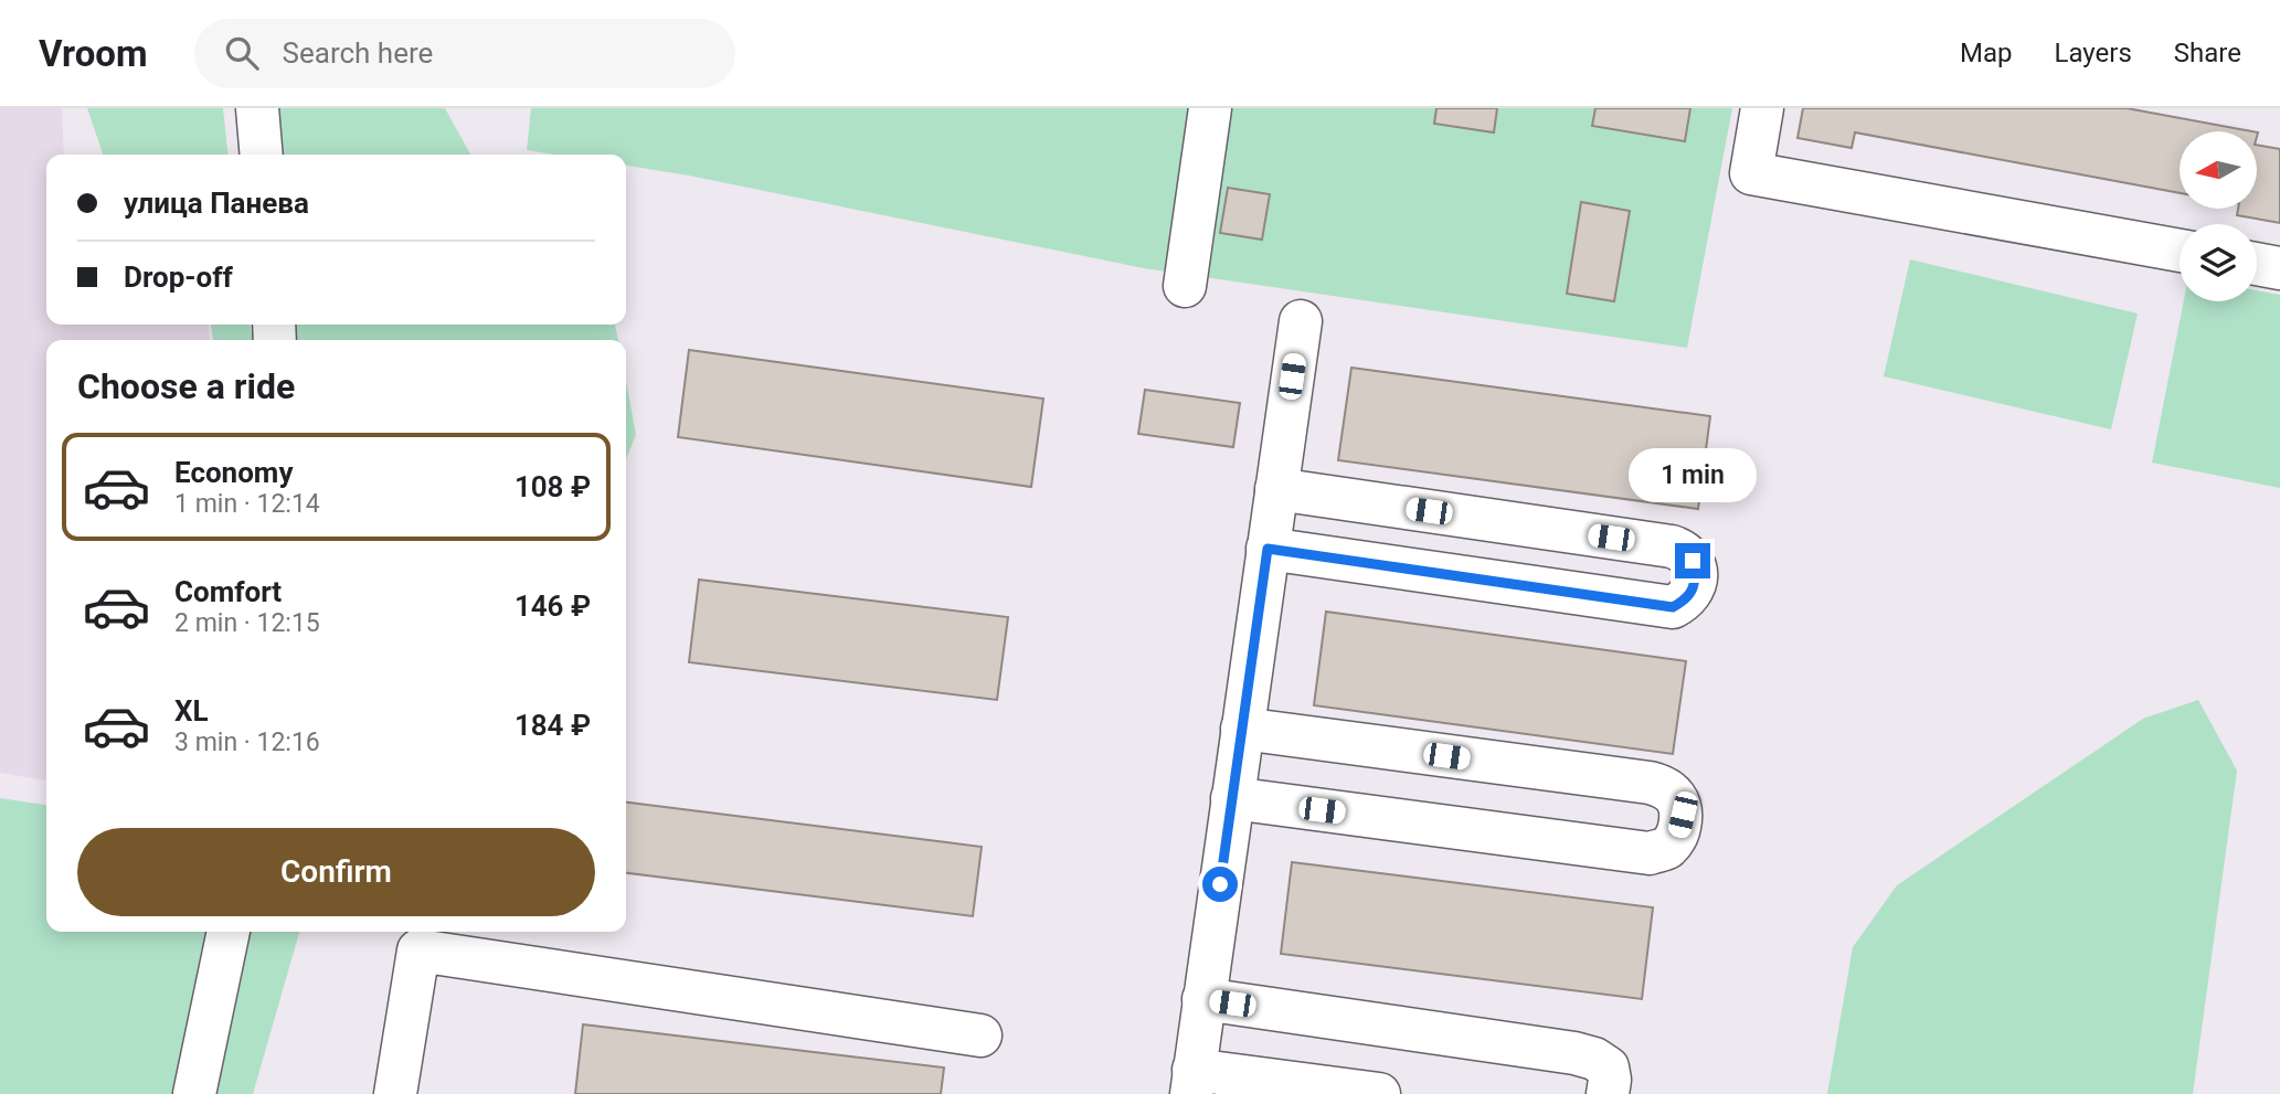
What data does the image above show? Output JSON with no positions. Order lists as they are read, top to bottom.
{
  "north": "left",
  "page": {
    "header": "Vroom",
    "search": "Search here",
    "nav": ["Map", "Layers", "Share"],
    "banner": ["улица Панева", "Drop-off"],
    "heading": "Choose a ride",
    "list": [
      {
        "name": "Economy",
        "note": "1 min · 12:14",
        "value": "108 ₽"
      },
      {
        "name": "Comfort",
        "note": "2 min · 12:15",
        "value": "146 ₽"
      },
      {
        "name": "XL",
        "note": "3 min · 12:16",
        "value": "184 ₽"
      }
    ],
    "bubble": "1 min",
    "buttons": "Confirm"
  }
}
